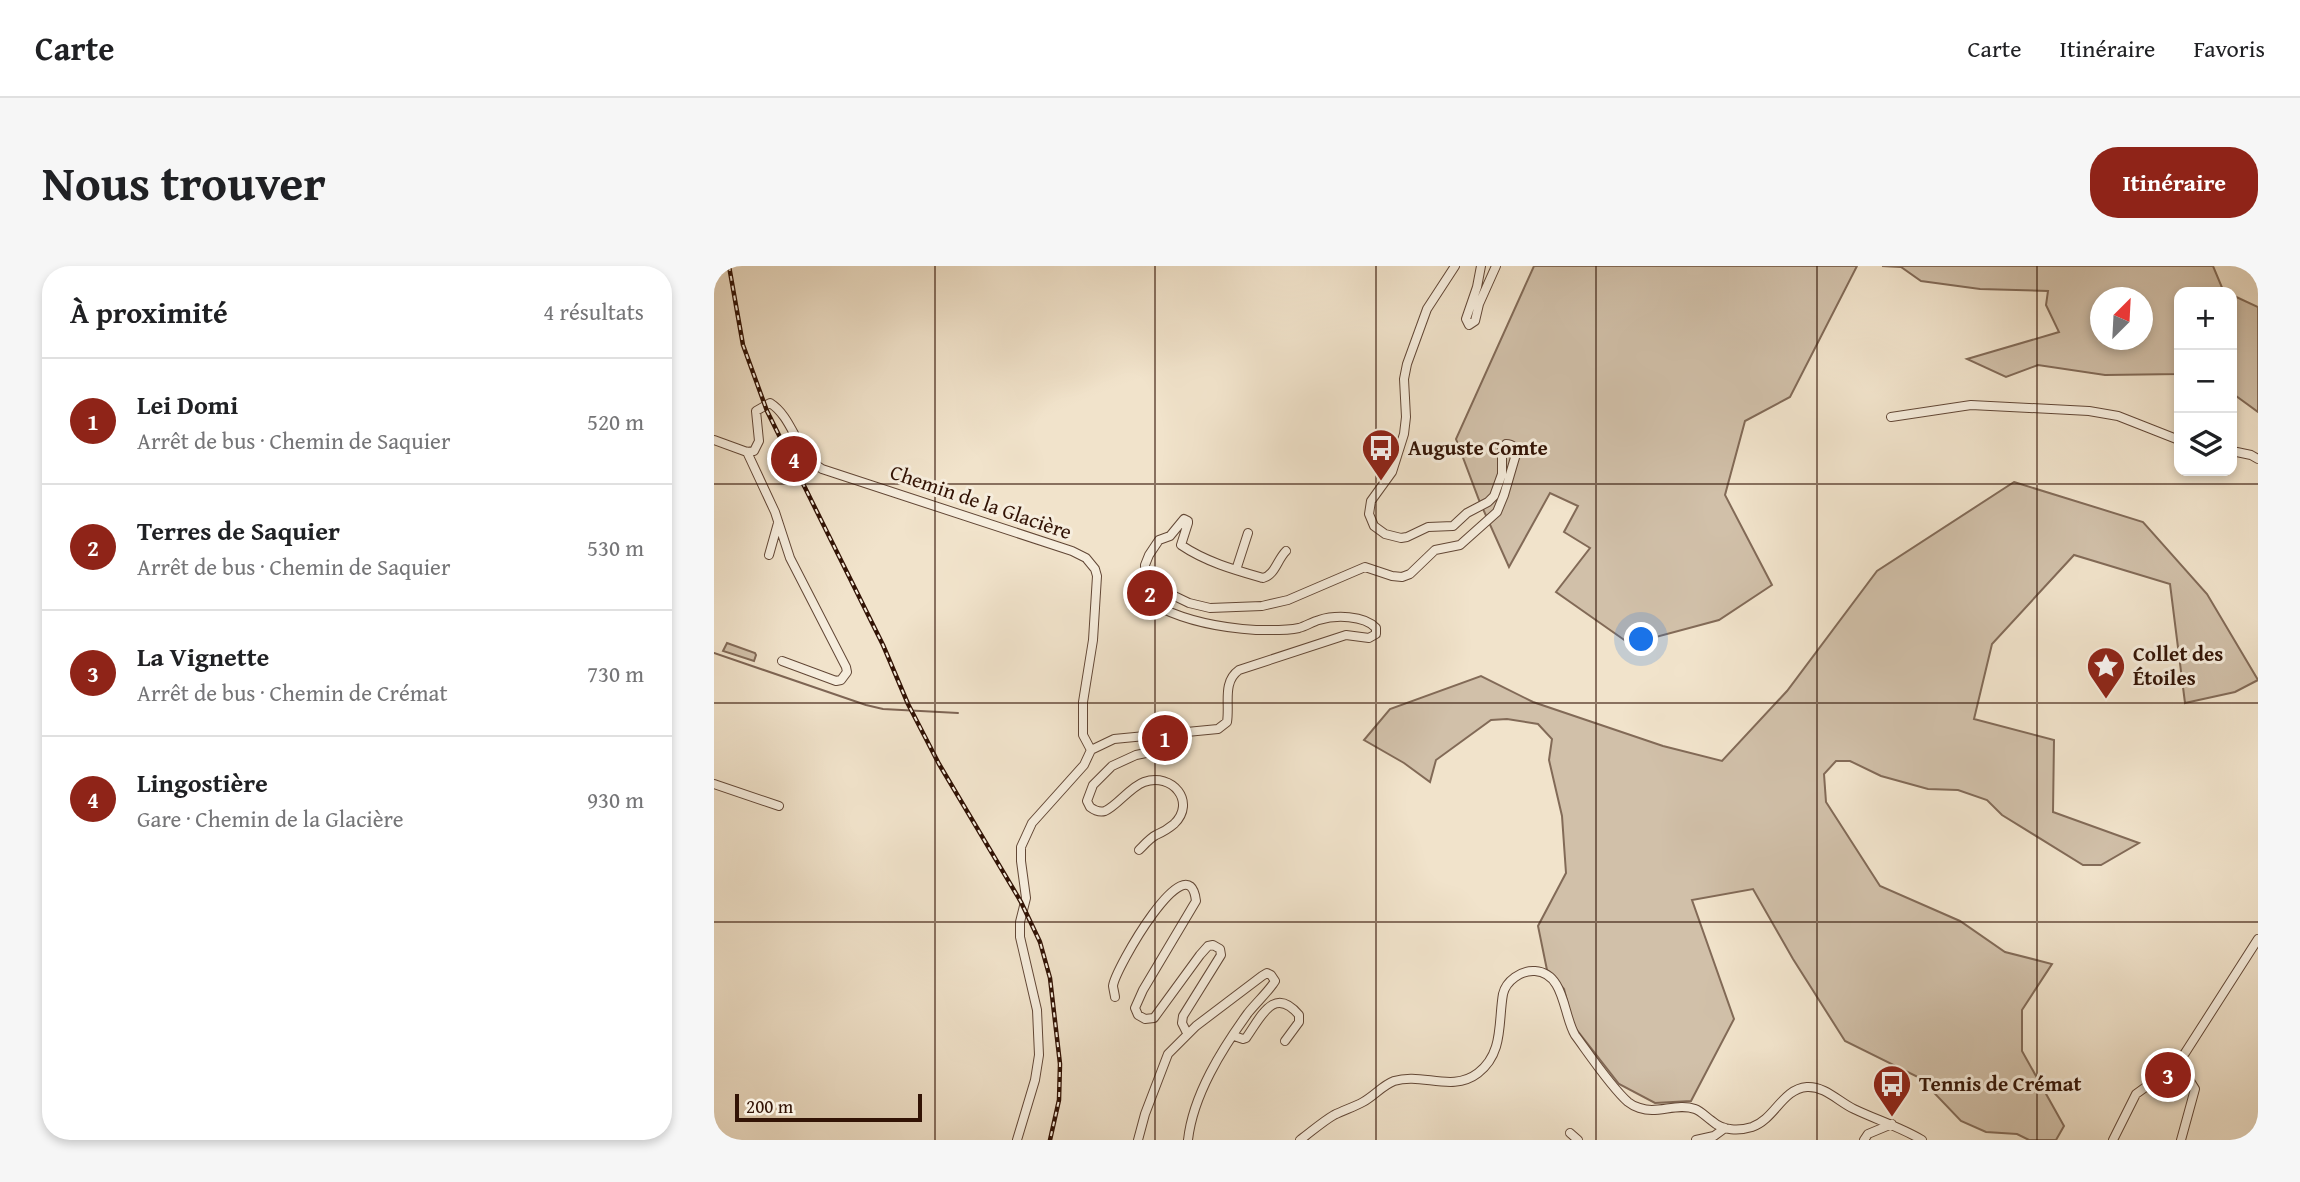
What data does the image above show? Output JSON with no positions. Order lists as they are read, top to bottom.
{
  "streets": {
    "street": ["Chemin de la Glacière"]
  },
  "places": {
    "bus stop": ["Auguste Comte", "Tennis de Crémat"],
    "place": ["Collet des Étoiles"]
  },
  "scale_bar": "200 m",
  "north": "top right",
  "page": {
    "header": "Carte",
    "nav": ["Carte", "Itinéraire", "Favoris"],
    "title": "Nous trouver",
    "buttons": "Itinéraire",
    "heading": ["À proximité", "4 résultats"],
    "map_buttons": ["+", "−"],
    "list": [
      {
        "mark": "1",
        "name": "Lei Domi",
        "note": "Arrêt de bus · Chemin de Saquier",
        "value": "520 m"
      },
      {
        "mark": "2",
        "name": "Terres de Saquier",
        "note": "Arrêt de bus · Chemin de Saquier",
        "value": "530 m"
      },
      {
        "mark": "3",
        "name": "La Vignette",
        "note": "Arrêt de bus · Chemin de Crémat",
        "value": "730 m"
      },
      {
        "mark": "4",
        "name": "Lingostière",
        "note": "Gare · Chemin de la Glacière",
        "value": "930 m"
      }
    ],
    "pins": [
      "4",
      "2",
      "1",
      "3"
    ],
    "scale": "200 m"
  }
}
